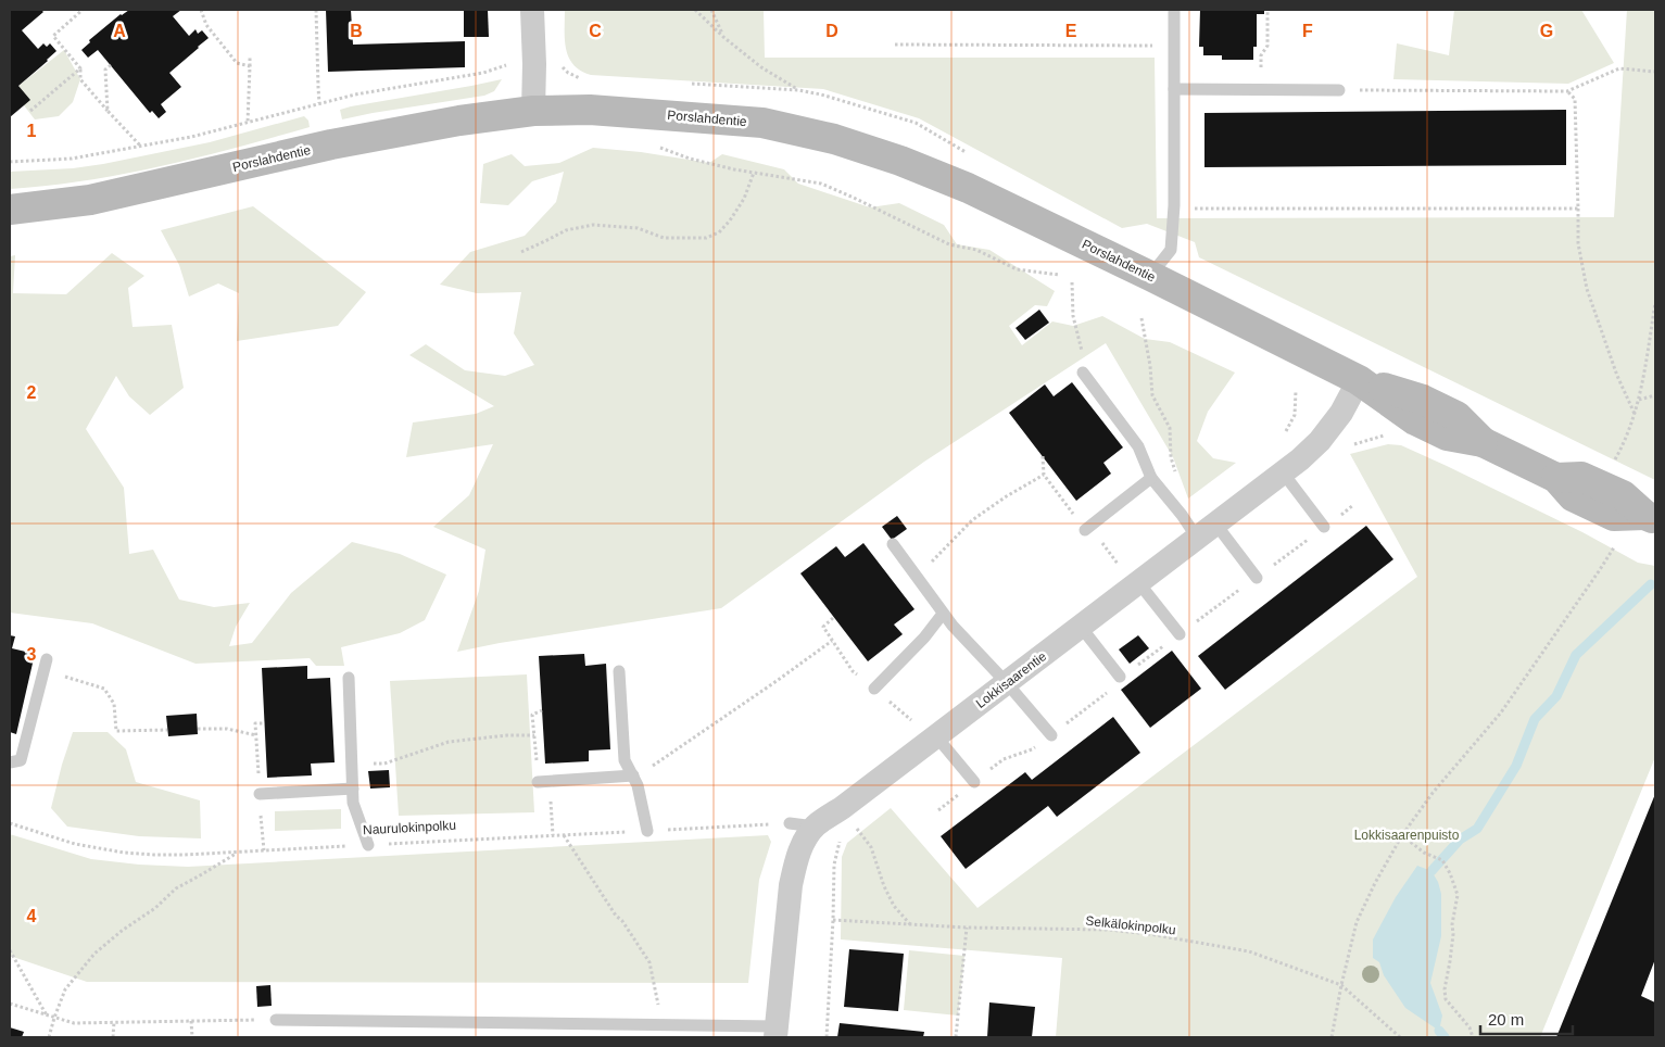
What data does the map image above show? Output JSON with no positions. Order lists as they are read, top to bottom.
{
  "streets": {
    "street": ["Porslahdentie", "Lokkisaarentie"],
    "path": ["Naurulokinpolku", "Selkälokinpolku"]
  },
  "crossings": [
    ["Porslahdentie", "Lokkisaarentie"]
  ],
  "parks": ["Lokkisaarenpuisto"],
  "scale_bar": "20 m",
  "grid": {
    "columns": [
      "A",
      "B",
      "C",
      "D",
      "E",
      "F",
      "G"
    ],
    "rows": [
      "1",
      "2",
      "3",
      "4"
    ]
  }
}
